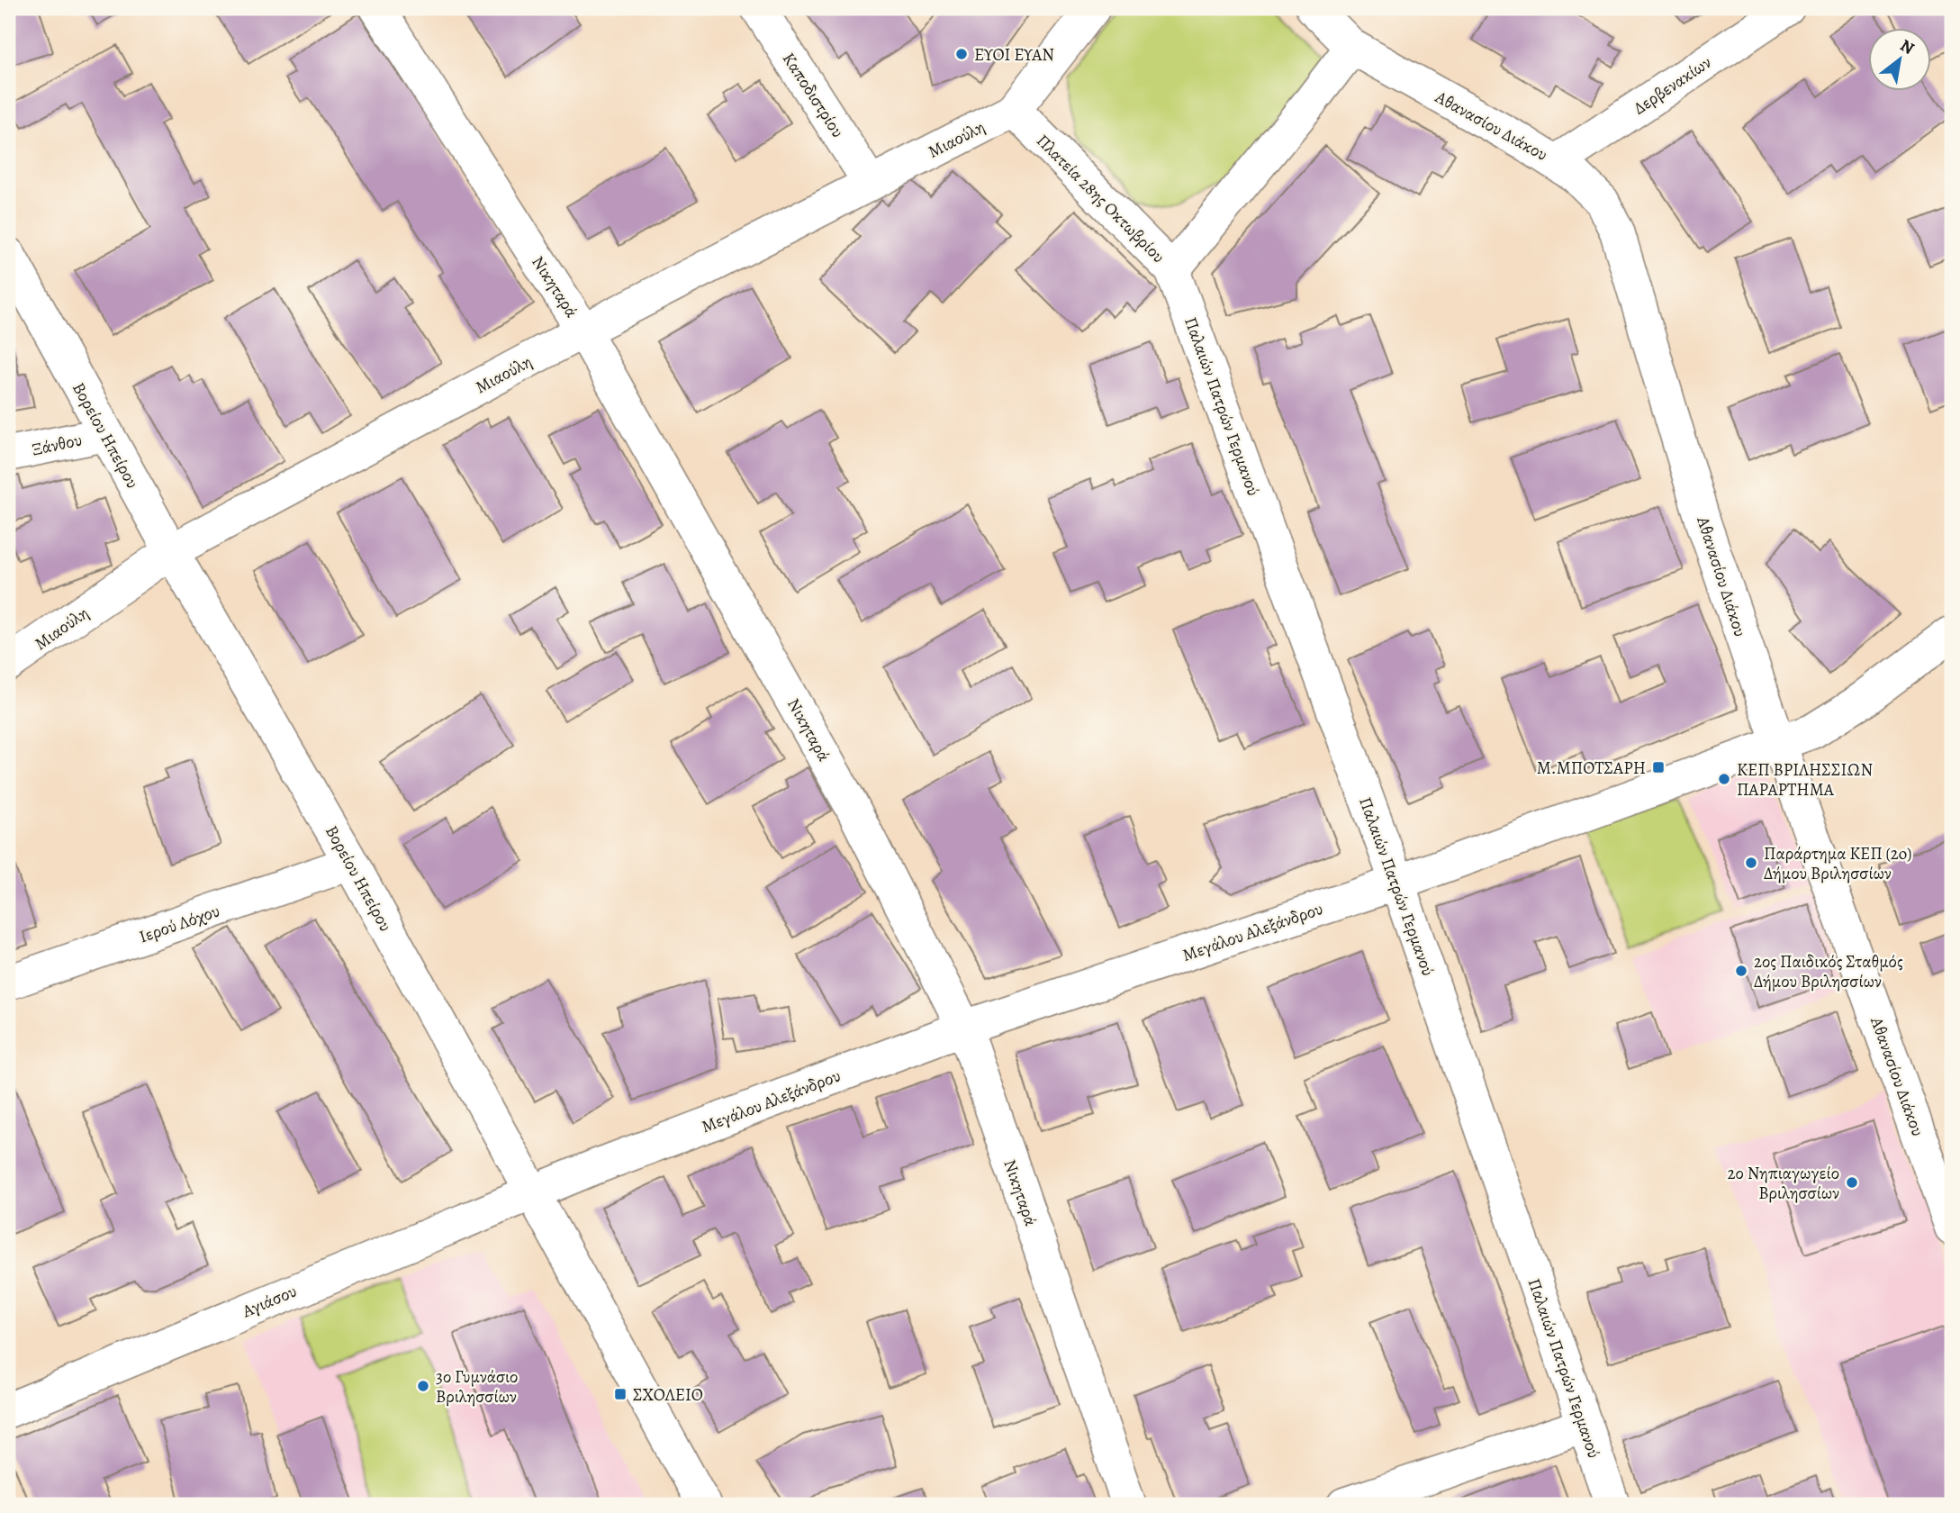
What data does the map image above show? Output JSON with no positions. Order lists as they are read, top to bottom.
{
  "streets": {
    "street": [
      "Δερβενακίων",
      "Καποδιστρίου",
      "Αθανασίου Διάκου",
      "Μιαούλη",
      "Πλατεία 28ης Οκτωβρίου",
      "Νικηταρά",
      "Παλαιών Πατρών Γερμανού",
      "Βορείου Ηπείρου",
      "Ξάνθου",
      "Ιερού Λόχου",
      "Μεγάλου Αλεξάνδρου",
      "Αγιάσου"
    ]
  },
  "crossings": [
    ["Δερβενακίων", "Αθανασίου Διάκου"],
    ["Καποδιστρίου", "Μιαούλη"],
    ["Αθανασίου Διάκου", "Πλατεία 28ης Οκτωβρίου"],
    ["Αθανασίου Διάκου", "Μεγάλου Αλεξάνδρου"],
    ["Μιαούλη", "Πλατεία 28ης Οκτωβρίου"],
    ["Μιαούλη", "Νικηταρά"],
    ["Μιαούλη", "Βορείου Ηπείρου"],
    ["Πλατεία 28ης Οκτωβρίου", "Παλαιών Πατρών Γερμανού"],
    ["Νικηταρά", "Μεγάλου Αλεξάνδρου"],
    ["Παλαιών Πατρών Γερμανού", "Μεγάλου Αλεξάνδρου"],
    ["Βορείου Ηπείρου", "Ξάνθου"],
    ["Βορείου Ηπείρου", "Ιερού Λόχου"],
    ["Βορείου Ηπείρου", "Μεγάλου Αλεξάνδρου"],
    ["Βορείου Ηπείρου", "Αγιάσου"],
    ["Μεγάλου Αλεξάνδρου", "Αγιάσου"]
  ],
  "places": {
    "other": [
      "ΕΥΟΙ ΕΥΑΝ",
      "ΚΕΠ ΒΡΙΛΗΣΣΙΩΝ ΠΑΡΑΡΤΗΜΑ",
      "Παράρτημα ΚΕΠ (2o) Δήμου Βριλησσίων",
      "2ος Παιδικός Σταθμός Δήμου Βριλησσίων",
      "2ο Νηπιαγωγείο Βριλησσίων",
      "3ο Γυμνάσιο Βριλησσίων"
    ],
    "transit": ["Μ.ΜΠΟΤΣΑΡΗ", "ΣΧΟΛΕΙΟ"]
  },
  "north": "top right"
}
